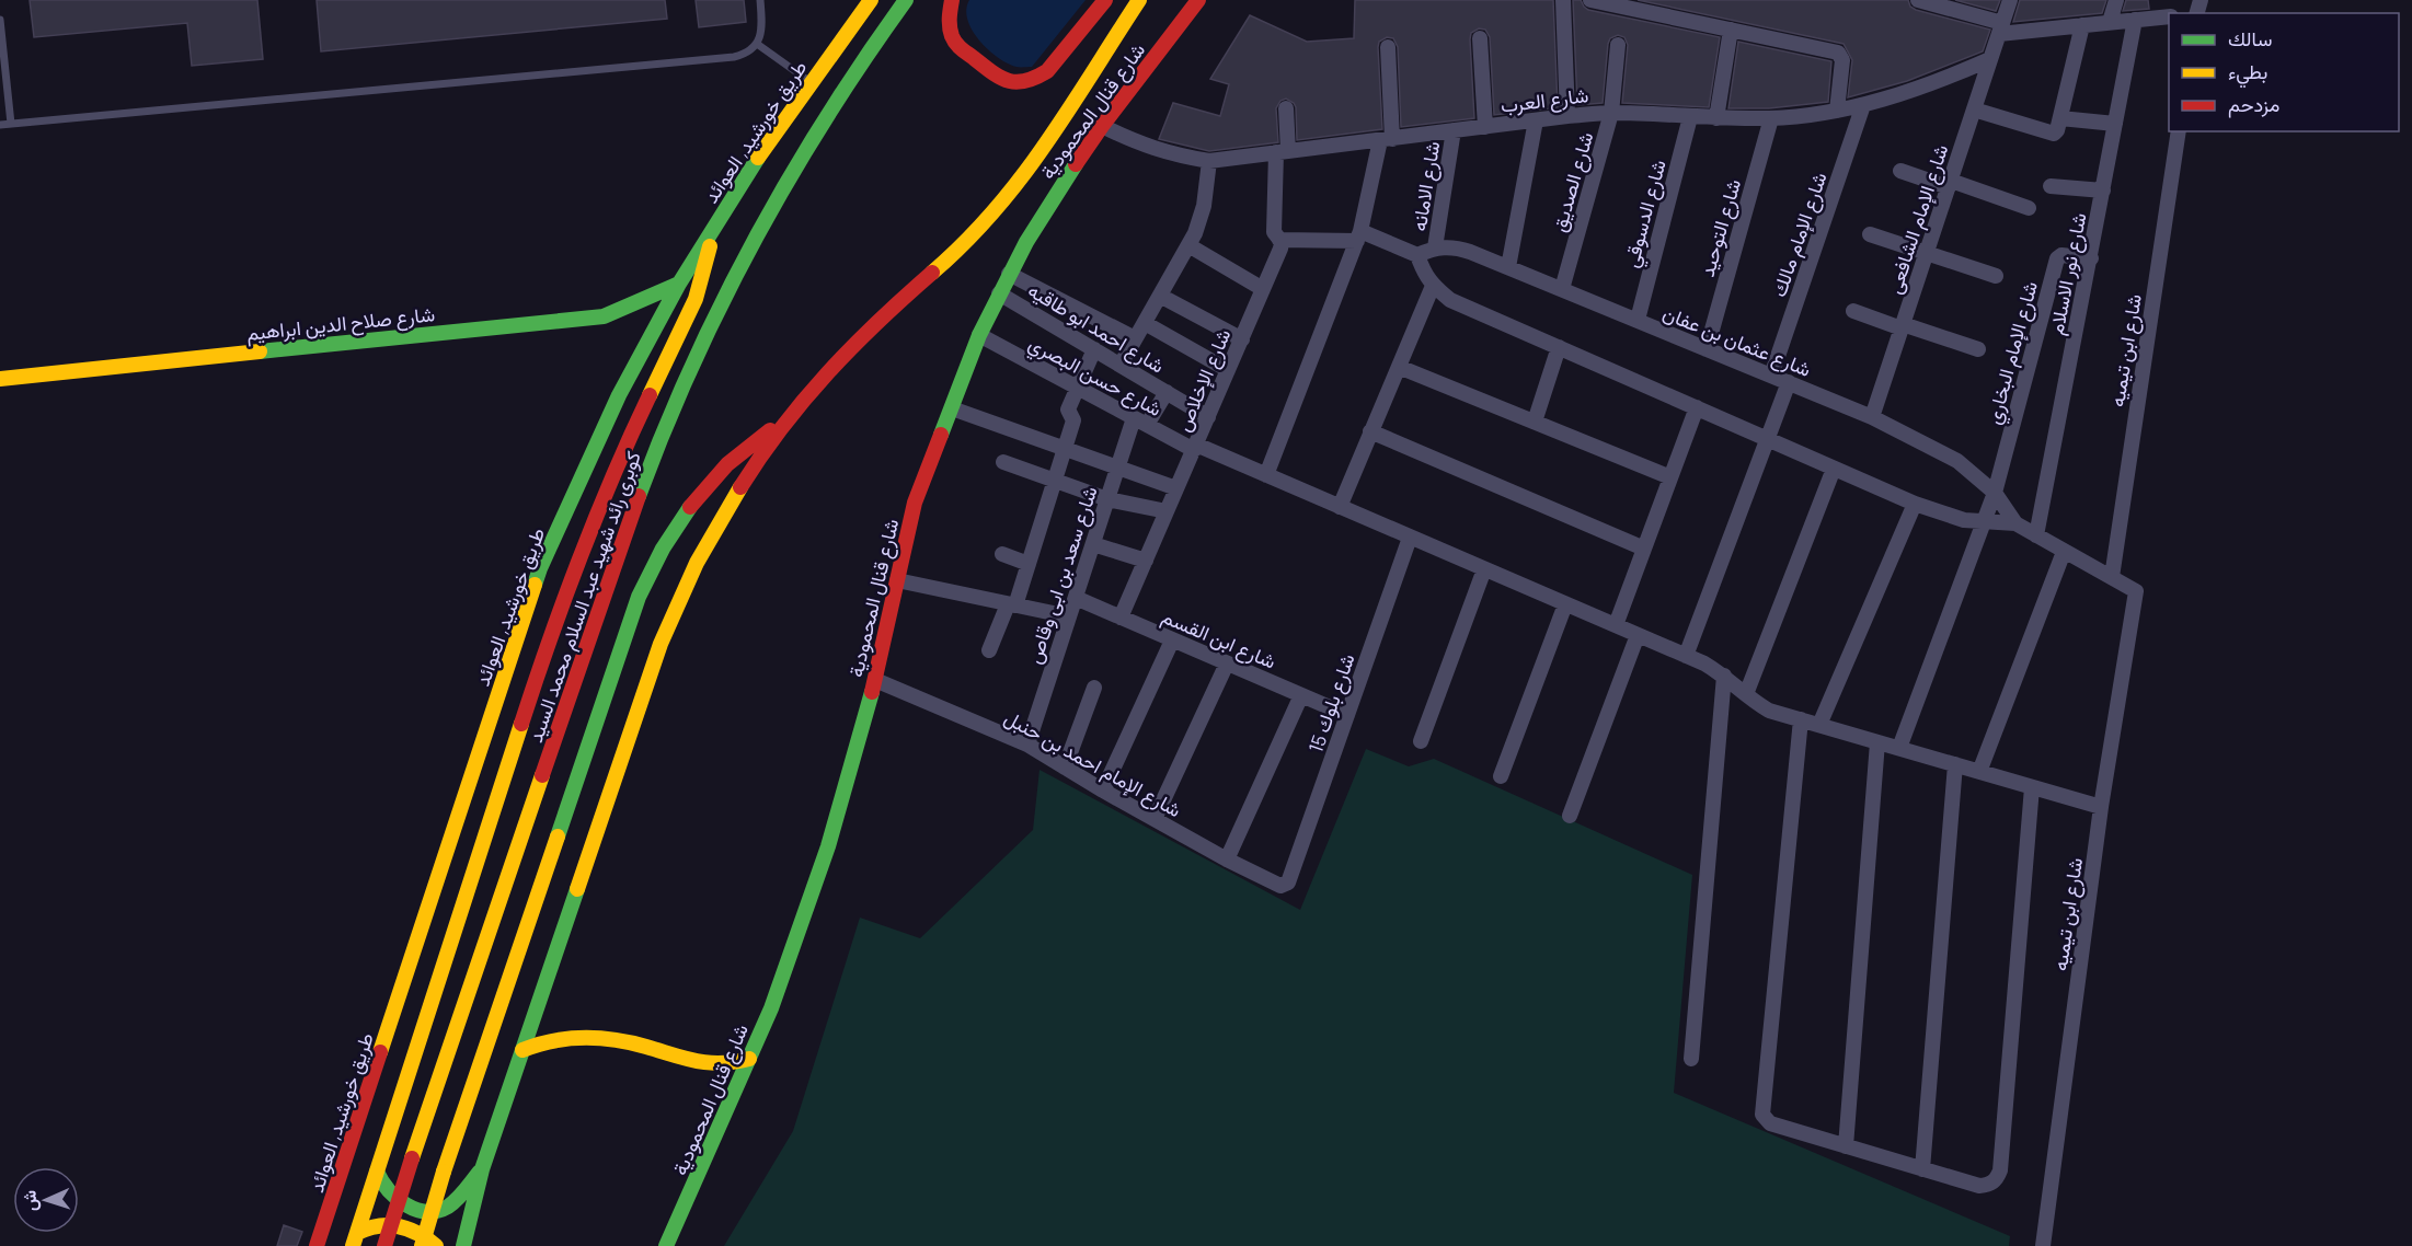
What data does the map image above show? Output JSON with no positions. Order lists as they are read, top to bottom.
{
  "streets": {
    "main road": [
      "شارع قنال المحمودية",
      "طريق خورشيد, العوائد",
      "شارع صلاح الدين ابراهيم",
      "كوبرى رائد شهيد عبد السلام محمد السيد"
    ],
    "street": [
      "شارع العرب",
      "شارع الصديق",
      "شارع الامانه",
      "شارع الدسوقي",
      "شارع الإمام الشافعى",
      "شارع التوحيد",
      "شارع الإمام مالك",
      "شارع نور الاسلام",
      "شارع احمد ابو طاقيه",
      "شارع عثمان بن عفان",
      "شارع ابن تيميه",
      "شارع الإمام البخاري",
      "شارع حسن البصري",
      "شارع الإخلاص",
      "شارع سعد بن ابى وقاص",
      "شارع ابن القسم",
      "شارع بلوك 15",
      "شارع الإمام احمد بن حنبل"
    ]
  },
  "crossings": [
    ["شارع العرب", "شارع قنال المحمودية"],
    ["شارع العرب", "شارع الصديق"],
    ["شارع العرب", "شارع الامانه"],
    ["شارع العرب", "شارع الدسوقي"],
    ["شارع العرب", "شارع الإمام الشافعى"],
    ["شارع العرب", "شارع التوحيد"],
    ["شارع العرب", "شارع الإمام مالك"],
    ["شارع العرب", "شارع الإخلاص"],
    ["شارع قنال المحمودية", "شارع احمد ابو طاقيه"],
    ["شارع قنال المحمودية", "شارع حسن البصري"],
    ["شارع قنال المحمودية", "شارع الإمام احمد بن حنبل"],
    ["طريق خورشيد, العوائد", "شارع صلاح الدين ابراهيم"],
    ["شارع الصديق", "شارع عثمان بن عفان"],
    ["شارع الامانه", "شارع عثمان بن عفان"],
    ["شارع الدسوقي", "شارع عثمان بن عفان"],
    ["شارع الإمام الشافعى", "شارع عثمان بن عفان"],
    ["شارع التوحيد", "شارع عثمان بن عفان"],
    ["شارع الإمام مالك", "شارع عثمان بن عفان"],
    ["شارع نور الاسلام", "شارع عثمان بن عفان"],
    ["شارع نور الاسلام", "شارع الإمام البخاري"],
    ["شارع احمد ابو طاقيه", "شارع الإخلاص"],
    ["شارع احمد ابو طاقيه", "شارع سعد بن ابى وقاص"],
    ["شارع عثمان بن عفان", "شارع ابن تيميه"],
    ["شارع عثمان بن عفان", "شارع الإمام البخاري"],
    ["شارع ابن تيميه", "شارع حسن البصري"],
    ["شارع حسن البصري", "شارع الإخلاص"],
    ["شارع حسن البصري", "شارع سعد بن ابى وقاص"],
    ["شارع حسن البصري", "شارع بلوك 15"],
    ["شارع الإخلاص", "شارع ابن القسم"],
    ["شارع سعد بن ابى وقاص", "شارع ابن القسم"],
    ["شارع سعد بن ابى وقاص", "شارع الإمام احمد بن حنبل"],
    ["شارع ابن القسم", "شارع بلوك 15"],
    ["شارع بلوك 15", "شارع الإمام احمد بن حنبل"]
  ],
  "legend": ["سالك", "بطيء", "مزدحم"],
  "north": "left"
}
